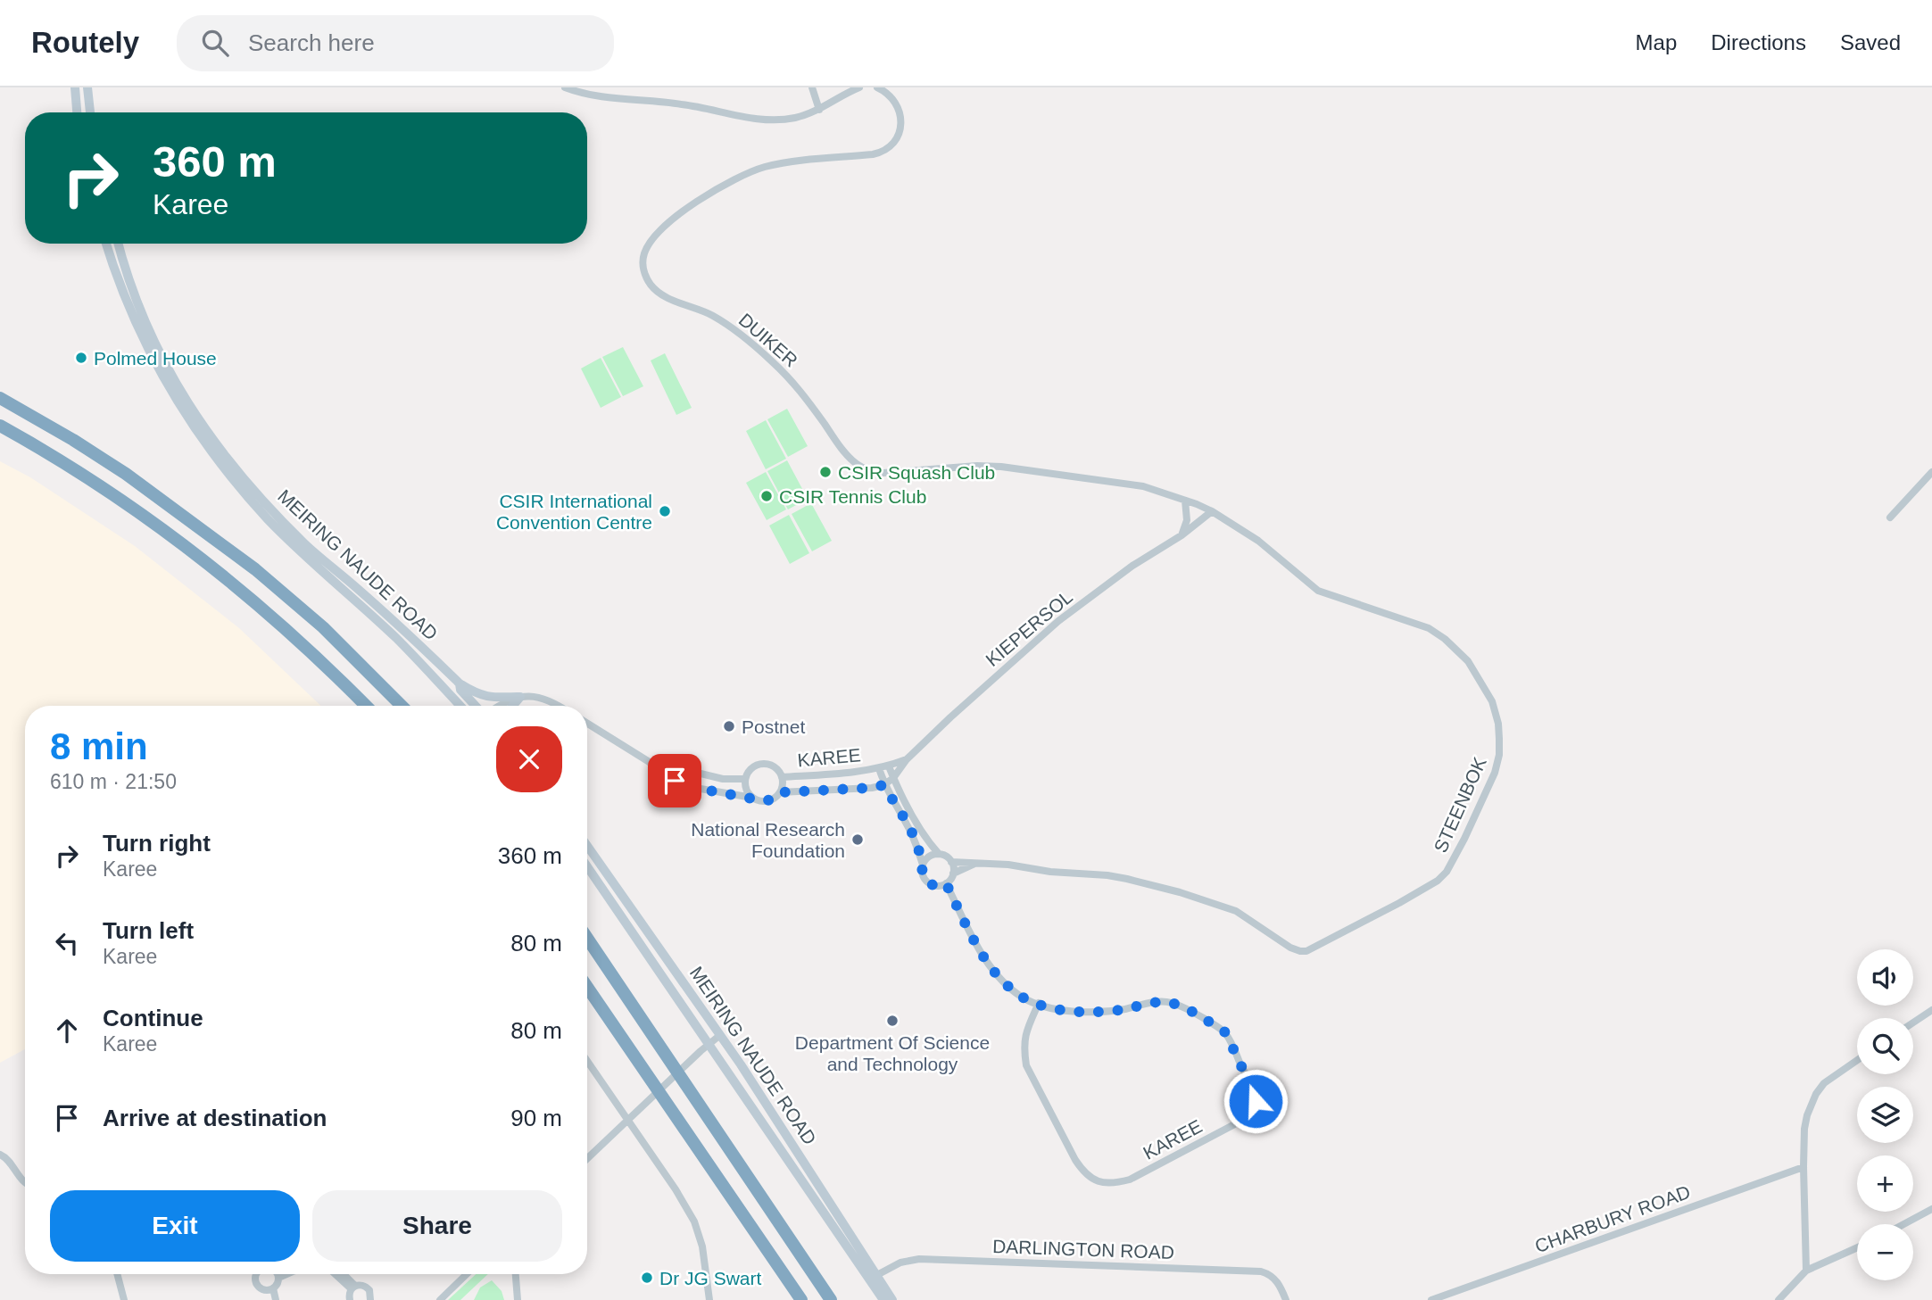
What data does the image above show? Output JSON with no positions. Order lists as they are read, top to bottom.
{
  "streets": {
    "street": [
      "DUIKER",
      "MEIRING NAUDE ROAD",
      "KIEPERSOL",
      "KAREE",
      "STEENBOK",
      "CHARBURY ROAD",
      "DARLINGTON ROAD"
    ]
  },
  "crossings": [
    ["DUIKER", "KIEPERSOL"],
    ["DUIKER", "STEENBOK"],
    ["MEIRING NAUDE ROAD", "DARLINGTON ROAD"],
    ["KIEPERSOL", "KAREE"],
    ["KIEPERSOL", "STEENBOK"]
  ],
  "places": [
    "Polmed House",
    "CSIR Squash Club",
    "CSIR Tennis Club",
    "CSIR International Convention Centre",
    "Postnet",
    "National Research Foundation",
    "Department Of Science and Technology",
    "Dr JG Swart"
  ],
  "page": {
    "header": "Routely",
    "search": "Search here",
    "nav": ["Map", "Directions", "Saved"],
    "turn": ["360 m", "Karee"],
    "heading": ["8 min", "610 m · 21:50"],
    "list": [
      {
        "name": "Turn right",
        "note": "Karee",
        "value": "360 m"
      },
      {
        "name": "Turn left",
        "note": "Karee",
        "value": "80 m"
      },
      {
        "name": "Continue",
        "note": "Karee",
        "value": "80 m"
      },
      {
        "name": "Arrive at destination",
        "value": "90 m"
      }
    ],
    "map_buttons": ["+", "−"],
    "buttons": ["Exit", "Share"]
  }
}
